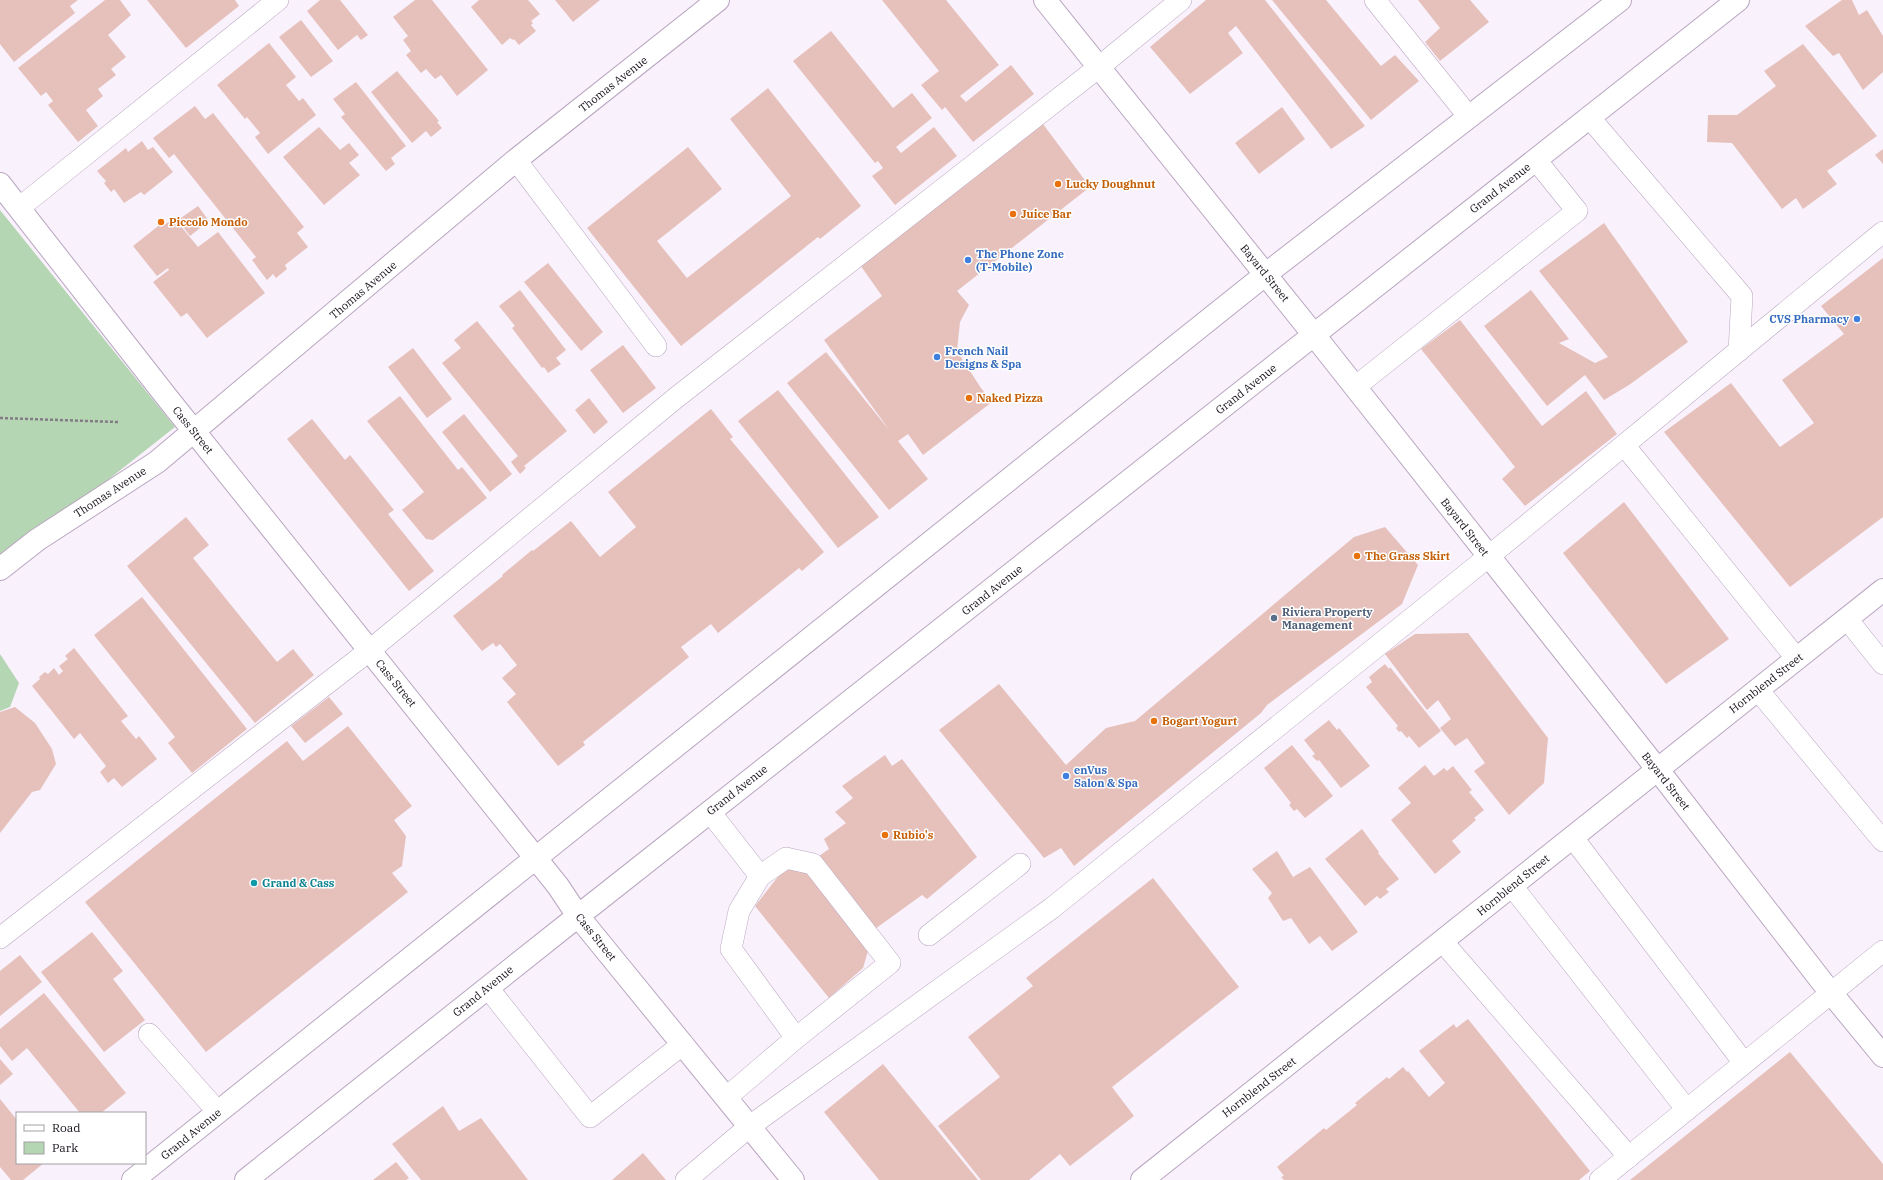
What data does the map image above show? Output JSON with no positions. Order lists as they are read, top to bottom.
{
  "streets": {
    "street": [
      "Thomas Avenue",
      "Grand Avenue",
      "Bayard Street",
      "Cass Street",
      "Hornblend Street"
    ]
  },
  "crossings": [
    ["Thomas Avenue", "Cass Street"],
    ["Grand Avenue", "Bayard Street"],
    ["Grand Avenue", "Cass Street"],
    ["Bayard Street", "Hornblend Street"]
  ],
  "places": [
    "Lucky Doughnut",
    "Juice Bar",
    "Piccolo Mondo",
    "The Phone Zone (T-Mobile)",
    "CVS Pharmacy",
    "French Nail Designs & Spa",
    "Naked Pizza",
    "The Grass Skirt",
    "Riviera Property Management",
    "Bogart Yogurt",
    "enVus Salon & Spa",
    "Rubio's",
    "Grand & Cass"
  ],
  "legend": ["Road", "Park"]
}
